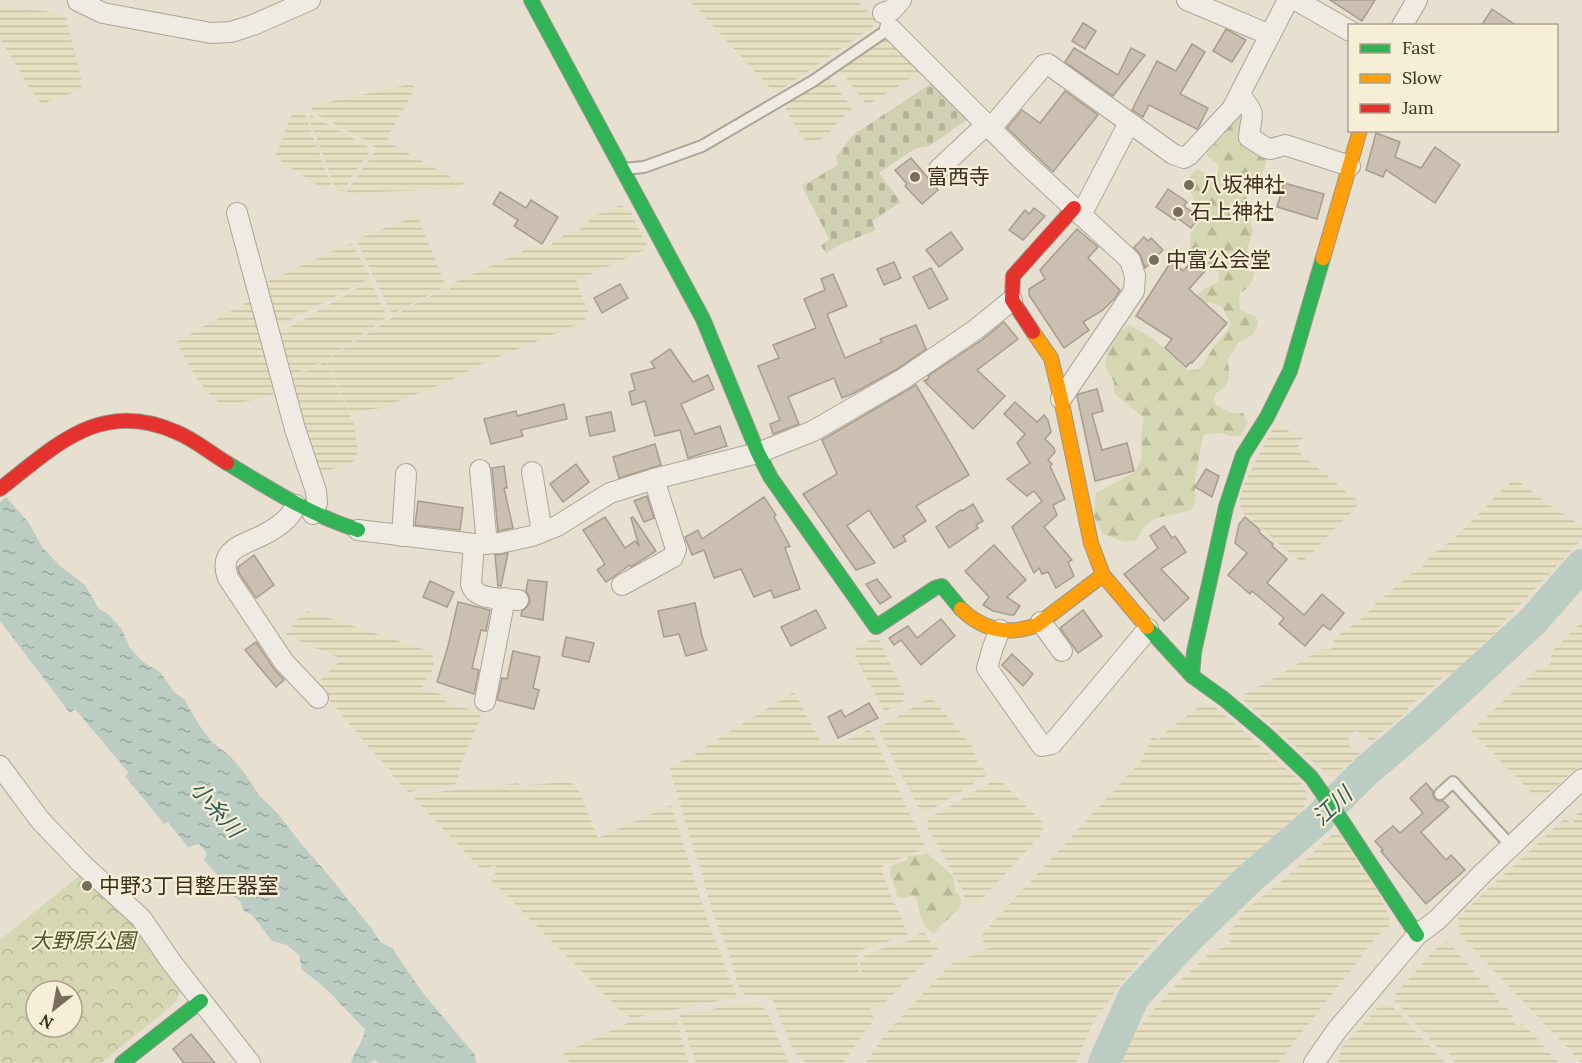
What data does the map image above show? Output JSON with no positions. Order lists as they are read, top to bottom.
{
  "water": ["江川", "小糸川"],
  "parks": ["大野原公園"],
  "places": [
    "富西寺",
    "八坂神社",
    "石上神社",
    "中富公会堂",
    "中野3丁目整圧器室"
  ],
  "legend": ["Fast", "Slow", "Jam"],
  "north": "bottom left"
}
